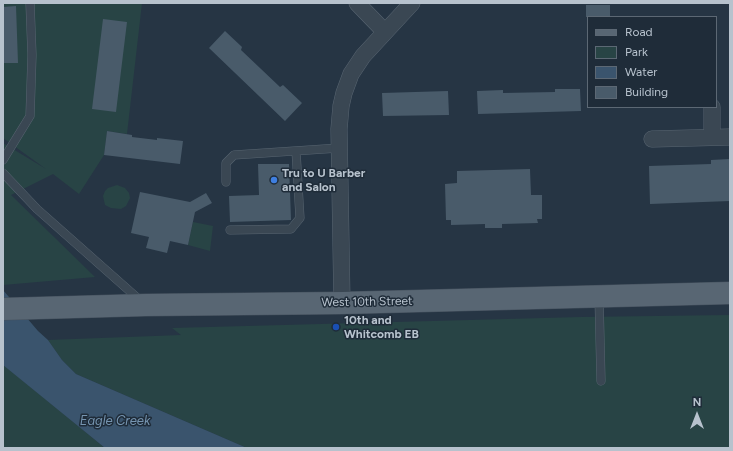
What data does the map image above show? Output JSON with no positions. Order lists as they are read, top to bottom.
{
  "streets": {
    "main road": ["West 10th Street"]
  },
  "water": ["Eagle Creek"],
  "places": ["Tru to U Barber and Salon", "10th and Whitcomb EB"],
  "legend": [
    "Road",
    "Park",
    "Water",
    "Building"
  ],
  "north": "top"
}
